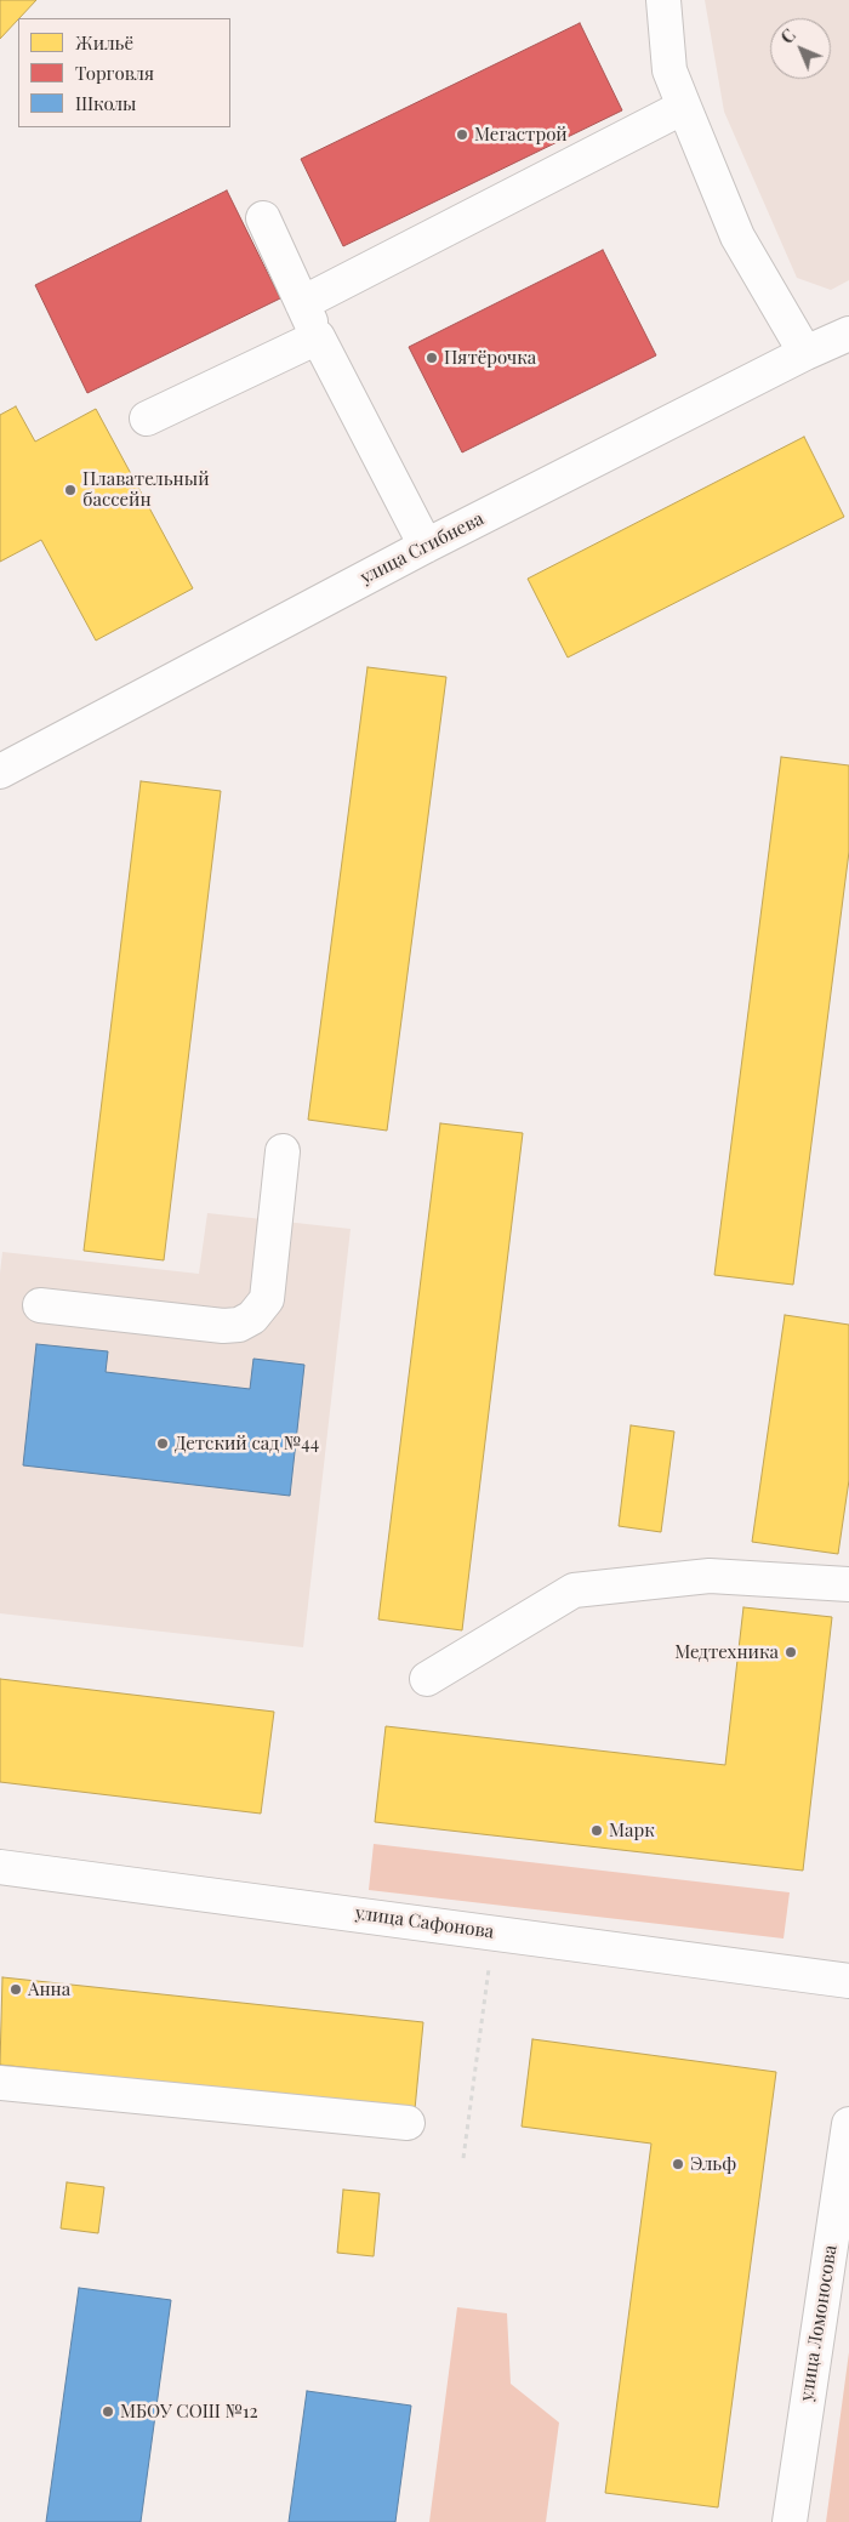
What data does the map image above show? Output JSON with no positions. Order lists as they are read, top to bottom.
{
  "streets": {
    "street": ["улица Сгибнева", "улица Сафонова", "улица Ломоносова"]
  },
  "places": [
    "Мегастрой",
    "Пятёрочка",
    "Плавательный бассейн",
    "Детский сад №44",
    "Медтехника",
    "Марк",
    "Анна",
    "Эльф",
    "МБОУ СОШ №12"
  ],
  "legend": ["Жильё", "Торговля", "Школы"],
  "north": "top left"
}
